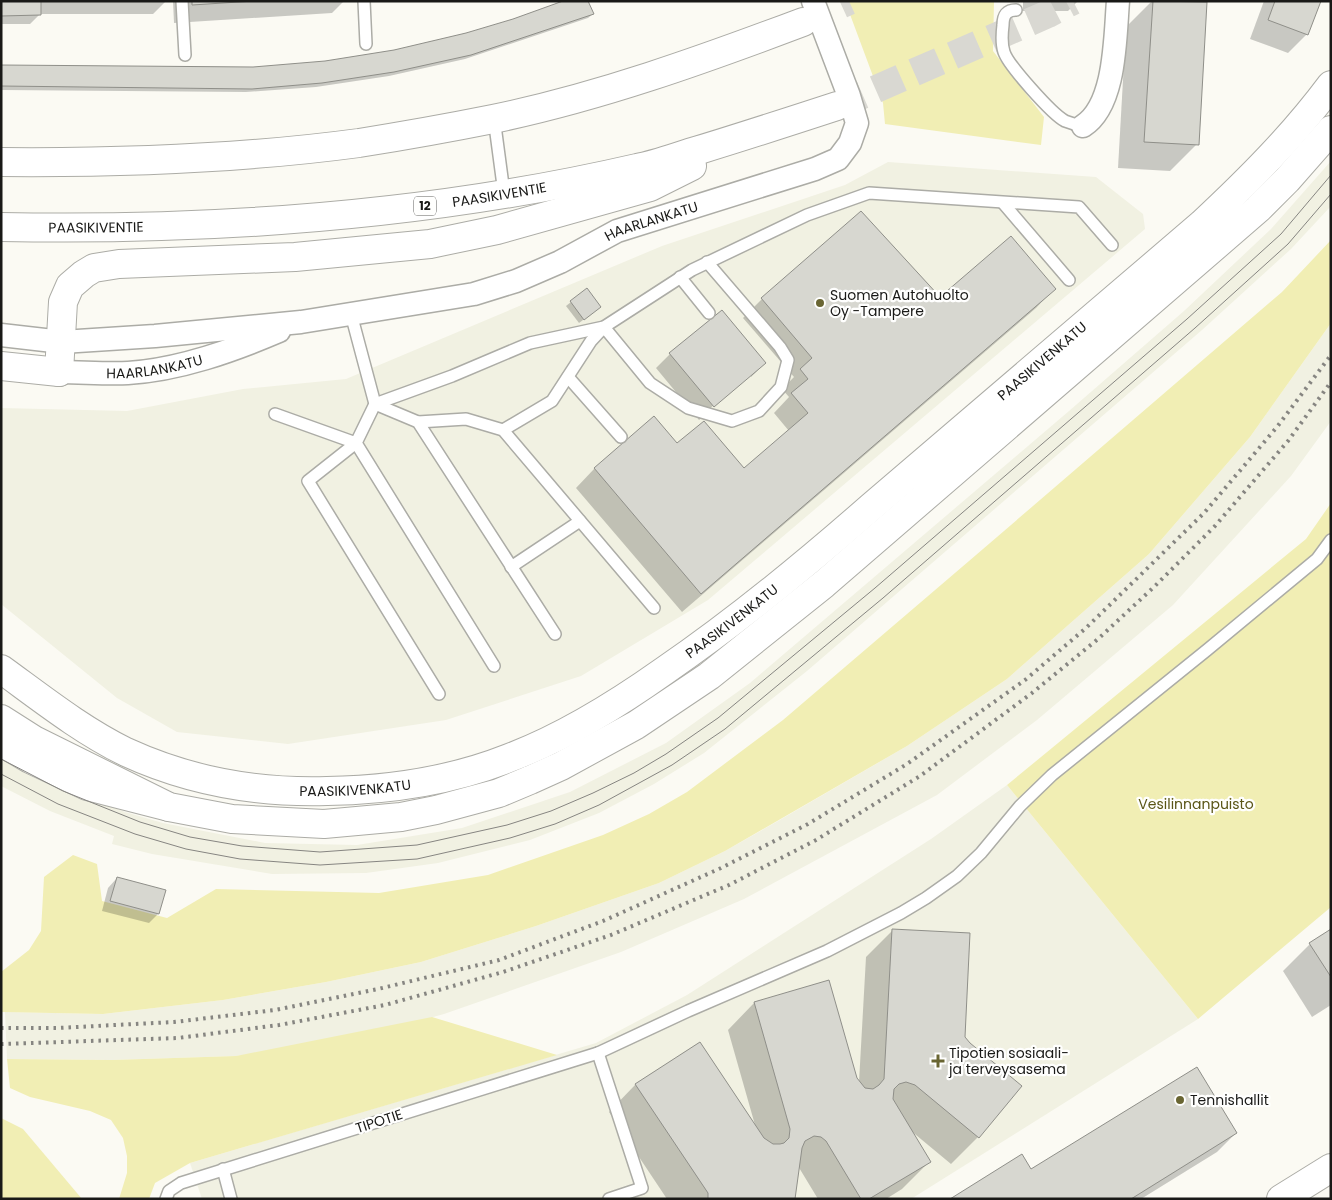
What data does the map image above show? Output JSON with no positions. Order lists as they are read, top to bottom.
{
  "streets": {
    "main road": [
      "PAASIKIVENTIE",
      "12",
      "HAARLANKATU",
      "PAASIKIVENKATU"
    ],
    "lane": ["TIPOTIE"]
  },
  "parks": ["Vesilinnanpuisto"],
  "places": {
    "other": ["Suomen Autohuolto Oy -Tampere", "Tennishallit"],
    "health": ["Tipotien sosiaali- ja terveysasema"]
  }
}
